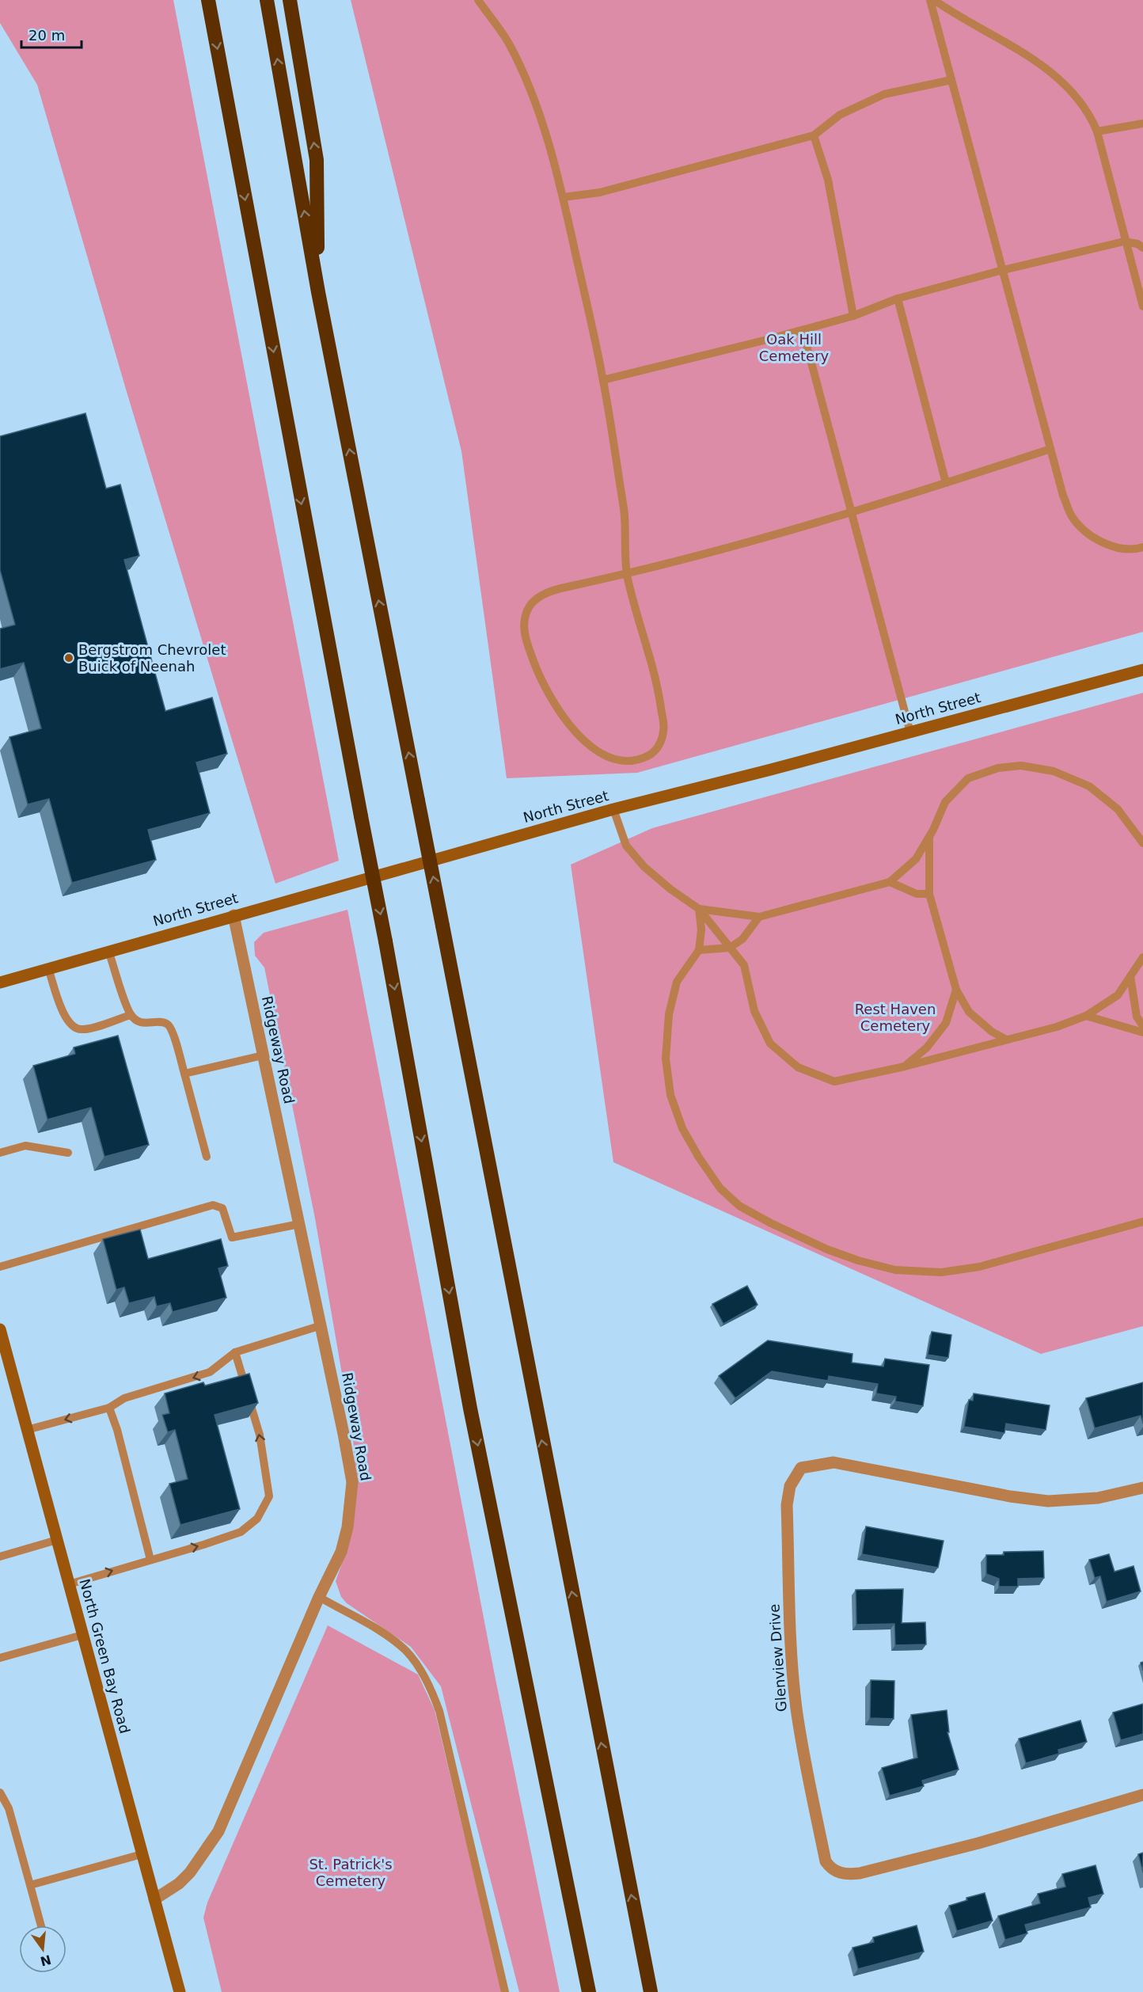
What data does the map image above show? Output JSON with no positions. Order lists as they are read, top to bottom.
{
  "streets": {
    "street": [
      "North Street",
      "Ridgeway Road",
      "North Green Bay Road",
      "Glenview Drive"
    ]
  },
  "crossings": [
    ["North Street", "Ridgeway Road"],
    ["Ridgeway Road", "North Green Bay Road"]
  ],
  "parks": ["Oak Hill Cemetery", "Rest Haven Cemetery", "St. Patrick's Cemetery"],
  "places": ["Bergstrom Chevrolet Buick of Neenah"],
  "scale_bar": "20 m",
  "north": "bottom"
}
